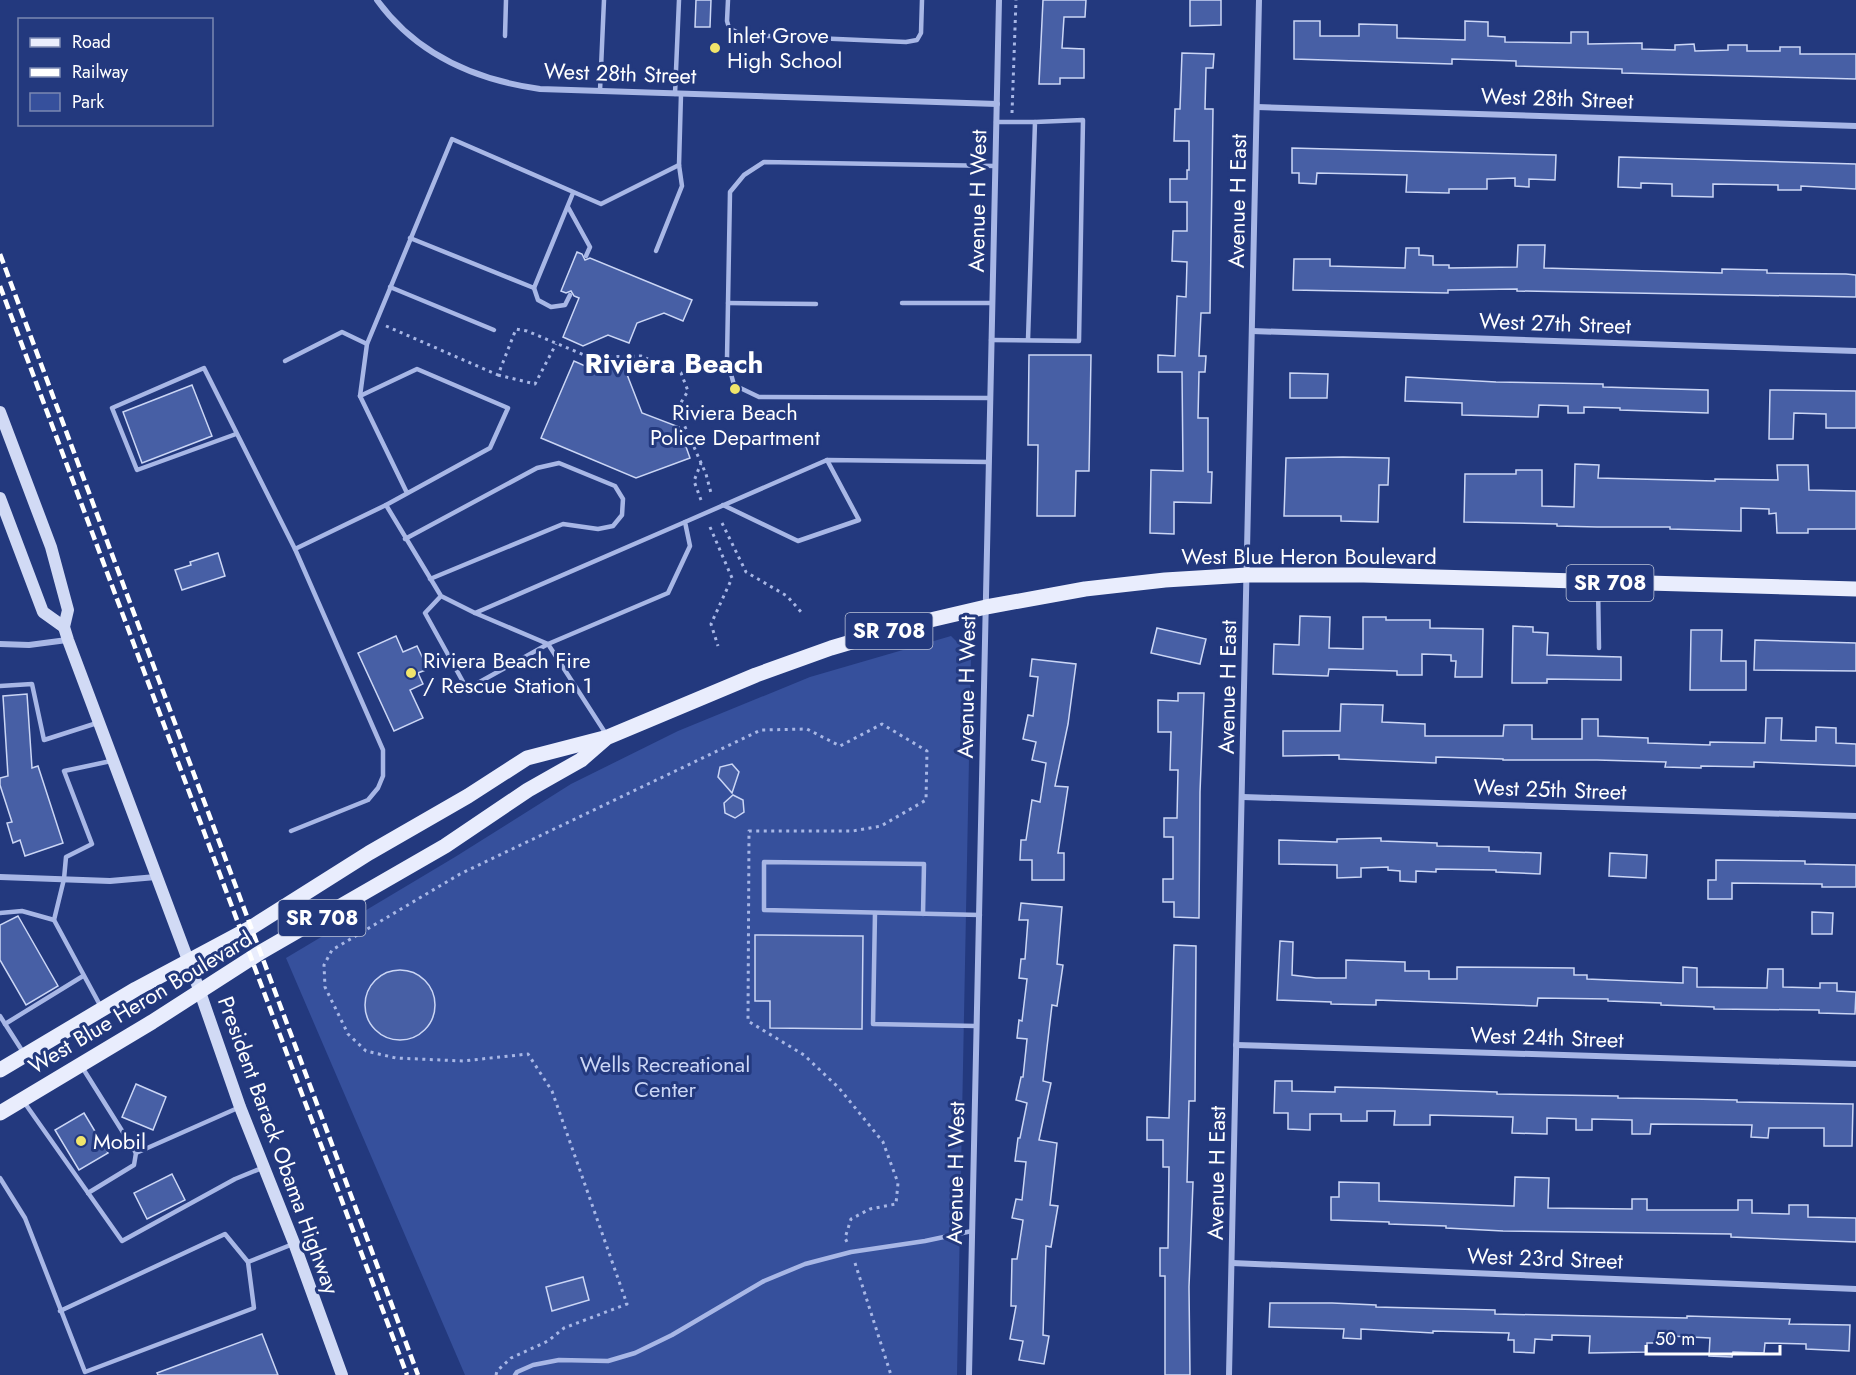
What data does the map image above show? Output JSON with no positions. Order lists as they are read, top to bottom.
{
  "streets": {
    "main road": ["West Blue Heron Boulevard", "SR 708", "President Barack Obama Highway"],
    "street": [
      "West 28th Street",
      "Avenue H West",
      "Avenue H East",
      "West 27th Street",
      "West 25th Street",
      "West 24th Street",
      "West 23rd Street"
    ]
  },
  "crossings": [
    ["West 28th Street", "Avenue H West"],
    ["West 28th Street", "Avenue H East"],
    ["Avenue H West", "West Blue Heron Boulevard"],
    ["Avenue H East", "West 27th Street"],
    ["Avenue H East", "West Blue Heron Boulevard"],
    ["Avenue H East", "West 25th Street"],
    ["Avenue H East", "West 24th Street"],
    ["Avenue H East", "West 23rd Street"],
    ["West Blue Heron Boulevard", "President Barack Obama Highway"]
  ],
  "districts": ["Riviera Beach"],
  "parks": ["Wells Recreational Center"],
  "places": [
    "Inlet Grove High School",
    "Riviera Beach Police Department",
    "Riviera Beach Fire / Rescue Station 1",
    "Mobil"
  ],
  "legend": ["Road", "Railway", "Park"],
  "scale_bar": "50 m"
}
